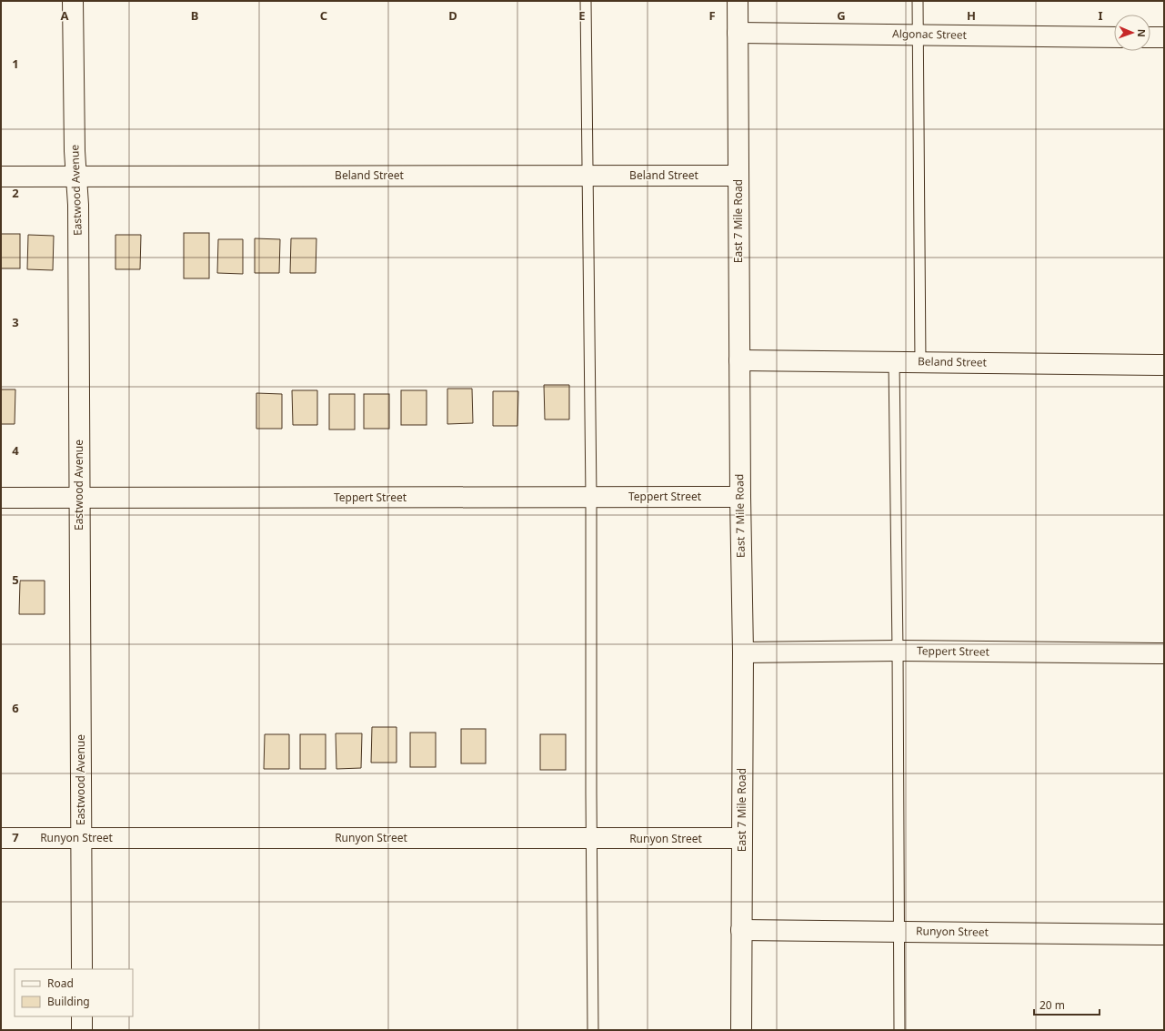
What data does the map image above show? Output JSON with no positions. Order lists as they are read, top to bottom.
{
  "streets": {
    "street": [
      "Algonac Street",
      "Beland Street",
      "Eastwood Avenue",
      "East 7 Mile Road",
      "Teppert Street",
      "Runyon Street"
    ]
  },
  "crossings": [
    ["Algonac Street", "East 7 Mile Road"],
    ["Beland Street", "Eastwood Avenue"],
    ["Beland Street", "East 7 Mile Road"],
    ["Eastwood Avenue", "Teppert Street"],
    ["Eastwood Avenue", "Runyon Street"],
    ["East 7 Mile Road", "Teppert Street"],
    ["East 7 Mile Road", "Runyon Street"]
  ],
  "legend": ["Road", "Building"],
  "scale_bar": "20 m",
  "north": "right",
  "grid": {
    "columns": [
      "A",
      "B",
      "C",
      "D",
      "E",
      "F",
      "G",
      "H",
      "I"
    ],
    "rows": [
      "1",
      "2",
      "3",
      "4",
      "5",
      "6",
      "7"
    ]
  }
}
